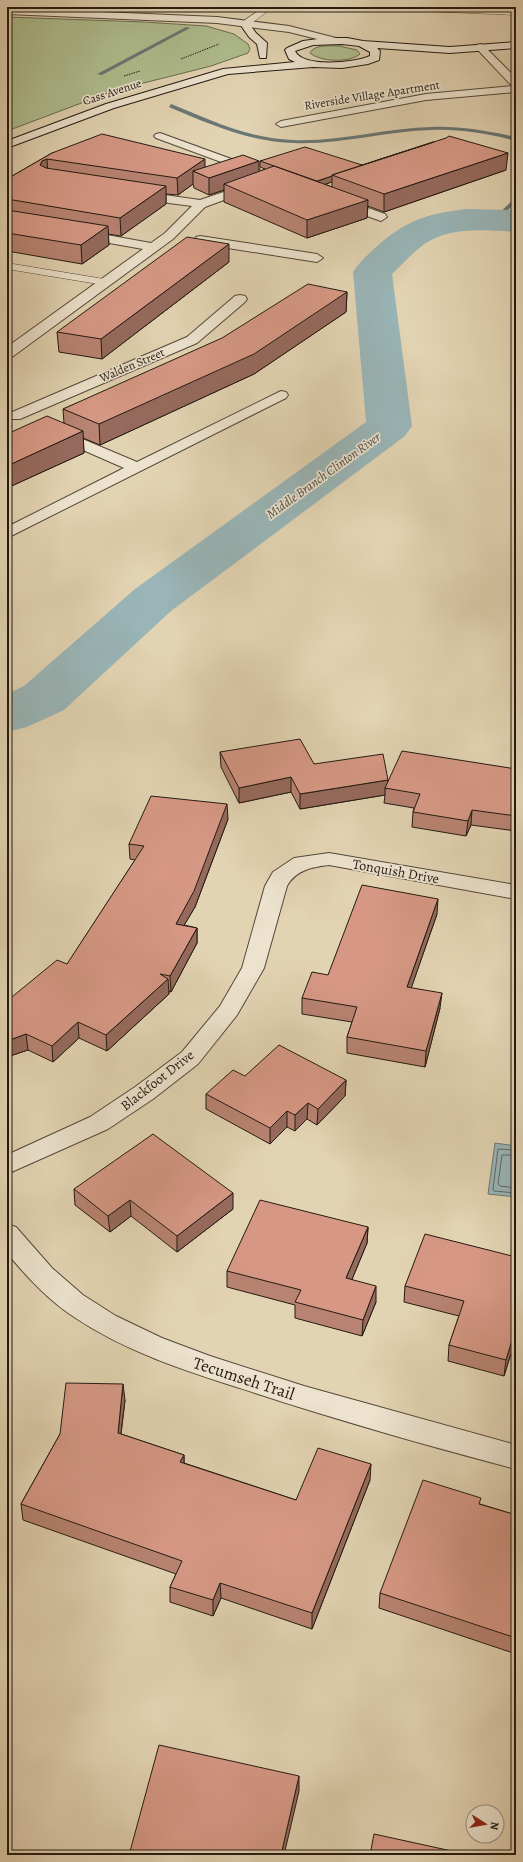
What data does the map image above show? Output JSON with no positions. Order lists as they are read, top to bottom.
{
  "streets": {
    "street": [
      "Cass Avenue",
      "Riverside Village Apartment",
      "Walden Street",
      "Tonquish Drive",
      "Blackfoot Drive",
      "Tecumseh Trail"
    ]
  },
  "crossings": [
    ["Tonquish Drive", "Blackfoot Drive"]
  ],
  "water": ["Middle Branch Clinton River"],
  "north": "right"
}
